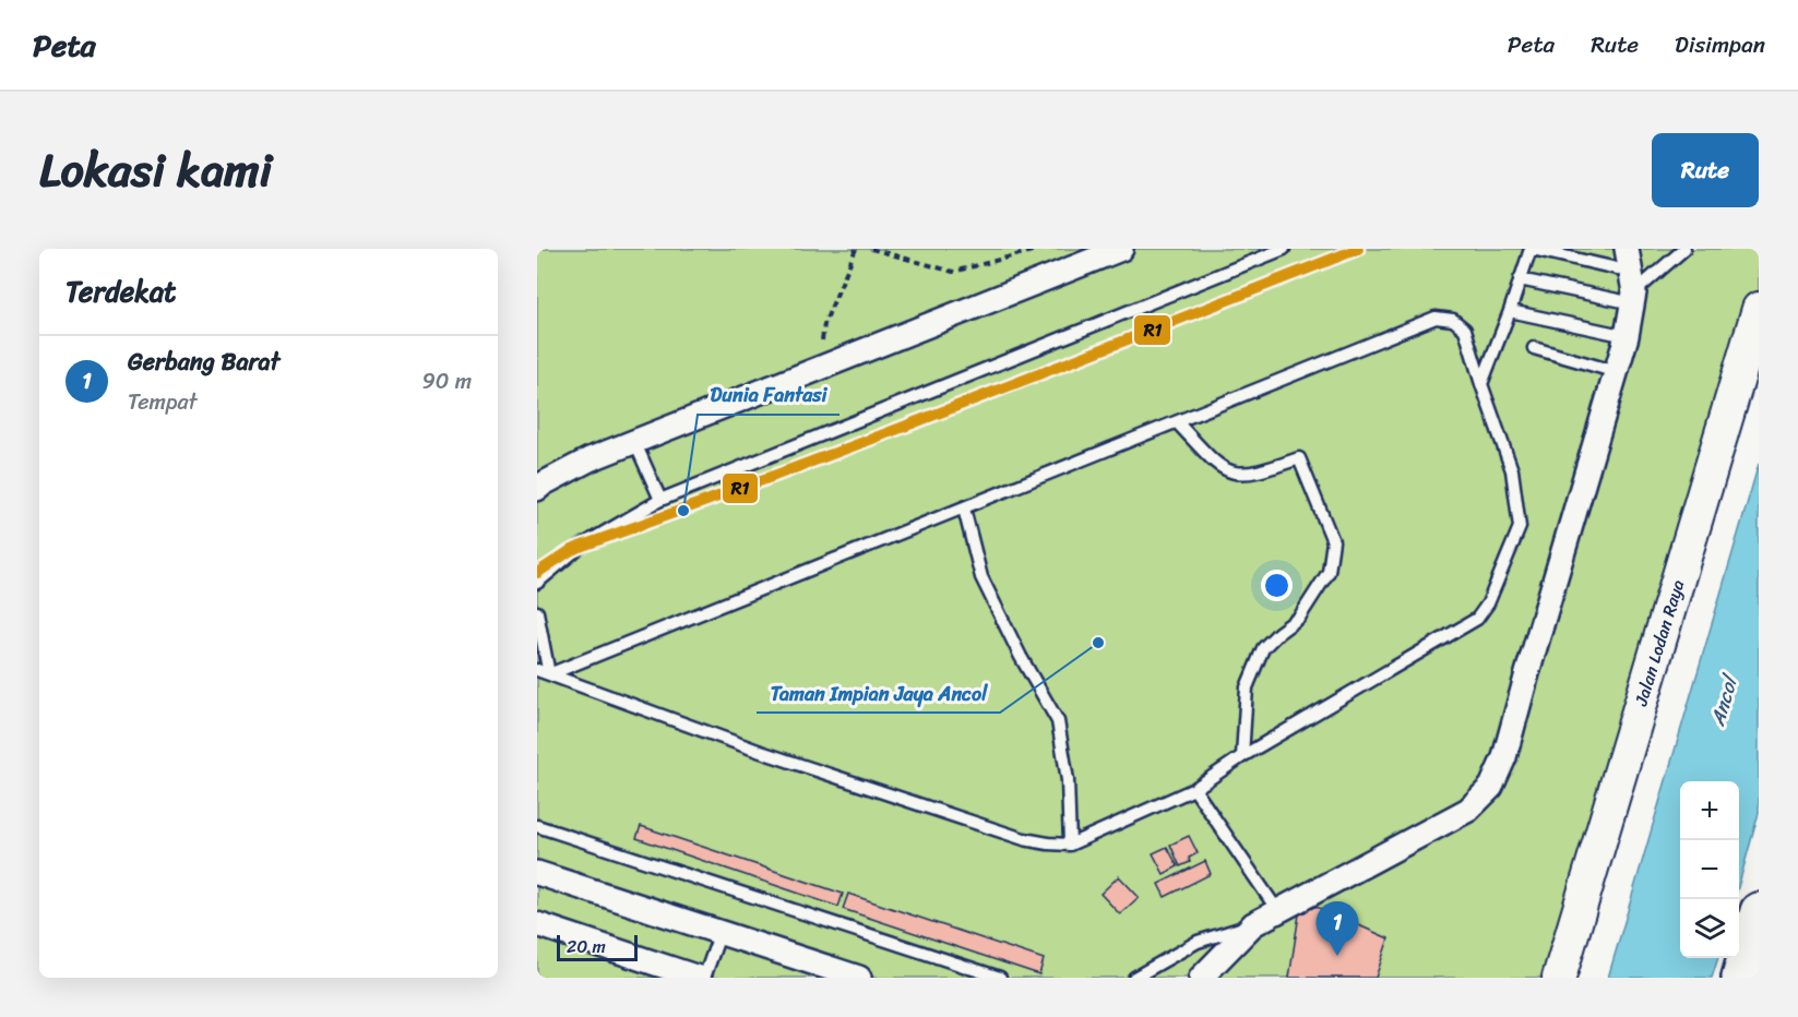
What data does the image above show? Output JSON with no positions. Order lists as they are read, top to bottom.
{
  "streets": {
    "main road": ["Jalan Lodan Raya"]
  },
  "water": ["Ancol"],
  "places": ["Dunia Fantasi", "Taman Impian Jaya Ancol"],
  "lines": ["transit line R1"],
  "scale_bar": "20 m",
  "page": {
    "header": "Peta",
    "nav": ["Peta", "Rute", "Disimpan"],
    "title": "Lokasi kami",
    "buttons": "Rute",
    "heading": "Terdekat",
    "list": [
      {
        "mark": "1",
        "name": "Gerbang Barat",
        "note": "Tempat",
        "value": "90 m"
      }
    ],
    "map_buttons": ["+", "−"],
    "pins": "1",
    "scale": "20 m"
  }
}
